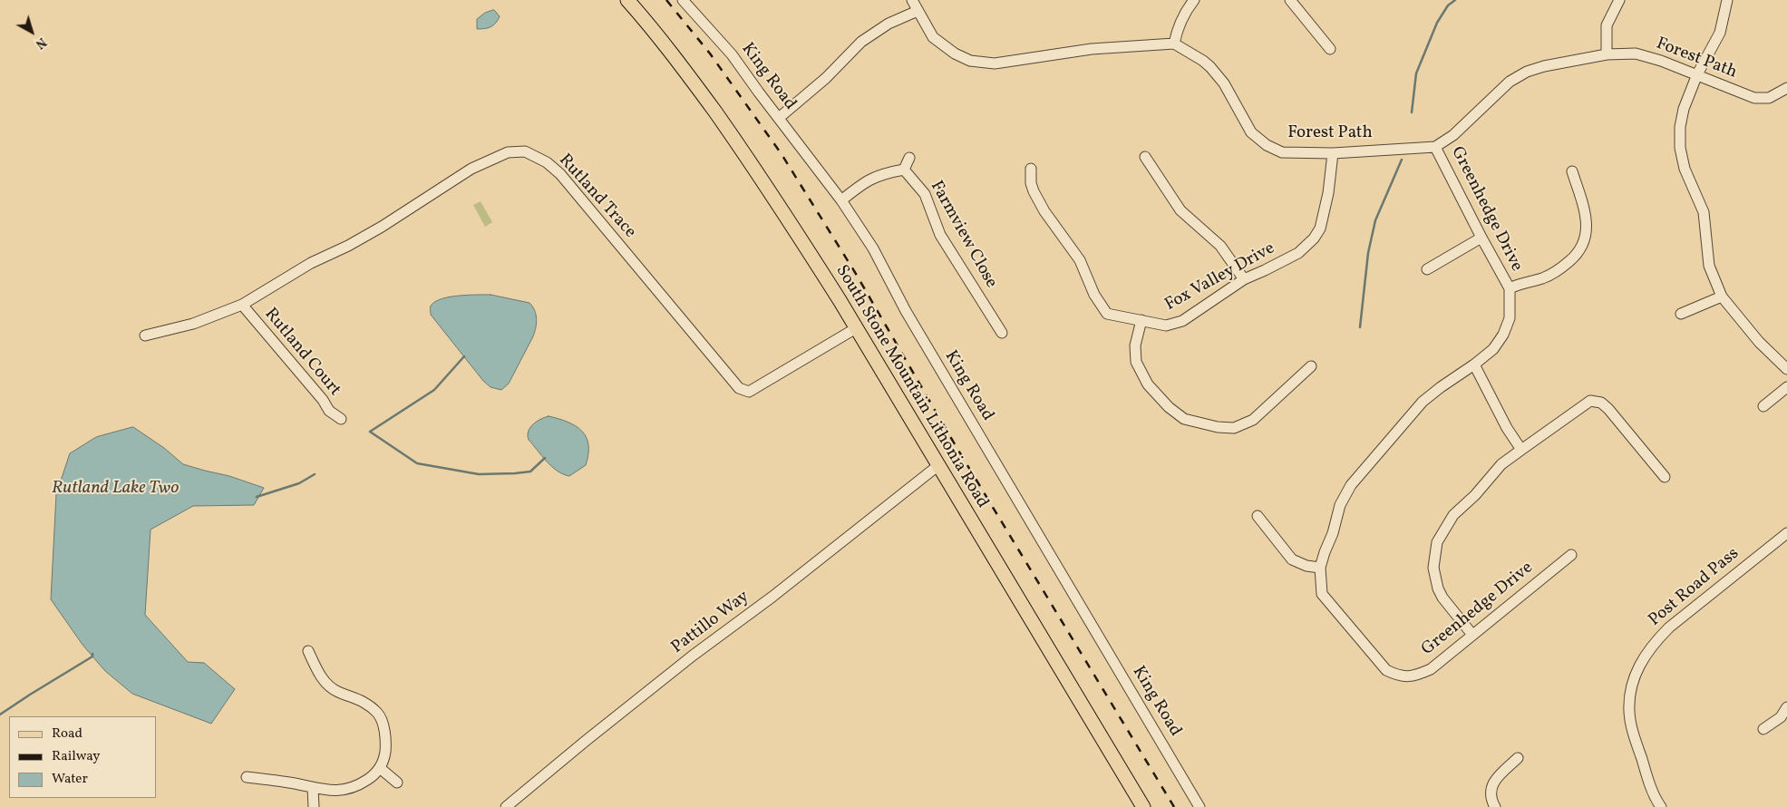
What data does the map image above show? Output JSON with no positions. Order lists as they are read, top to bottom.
{
  "streets": {
    "main road": ["South Stone Mountain Lithonia Road"],
    "street": [
      "Forest Path",
      "King Road",
      "Rutland Trace",
      "Greenhedge Drive",
      "Farmview Close",
      "Fox Valley Drive",
      "Rutland Court",
      "Post Road Pass",
      "Pattillo Way"
    ]
  },
  "crossings": [
    ["Forest Path", "Greenhedge Drive"],
    ["Forest Path", "Fox Valley Drive"],
    ["Rutland Trace", "Rutland Court"],
    ["Rutland Trace", "South Stone Mountain Lithonia Road"],
    ["South Stone Mountain Lithonia Road", "Pattillo Way"]
  ],
  "water": ["Rutland Lake Two"],
  "legend": ["Road", "Railway", "Water"],
  "north": "bottom right"
}
